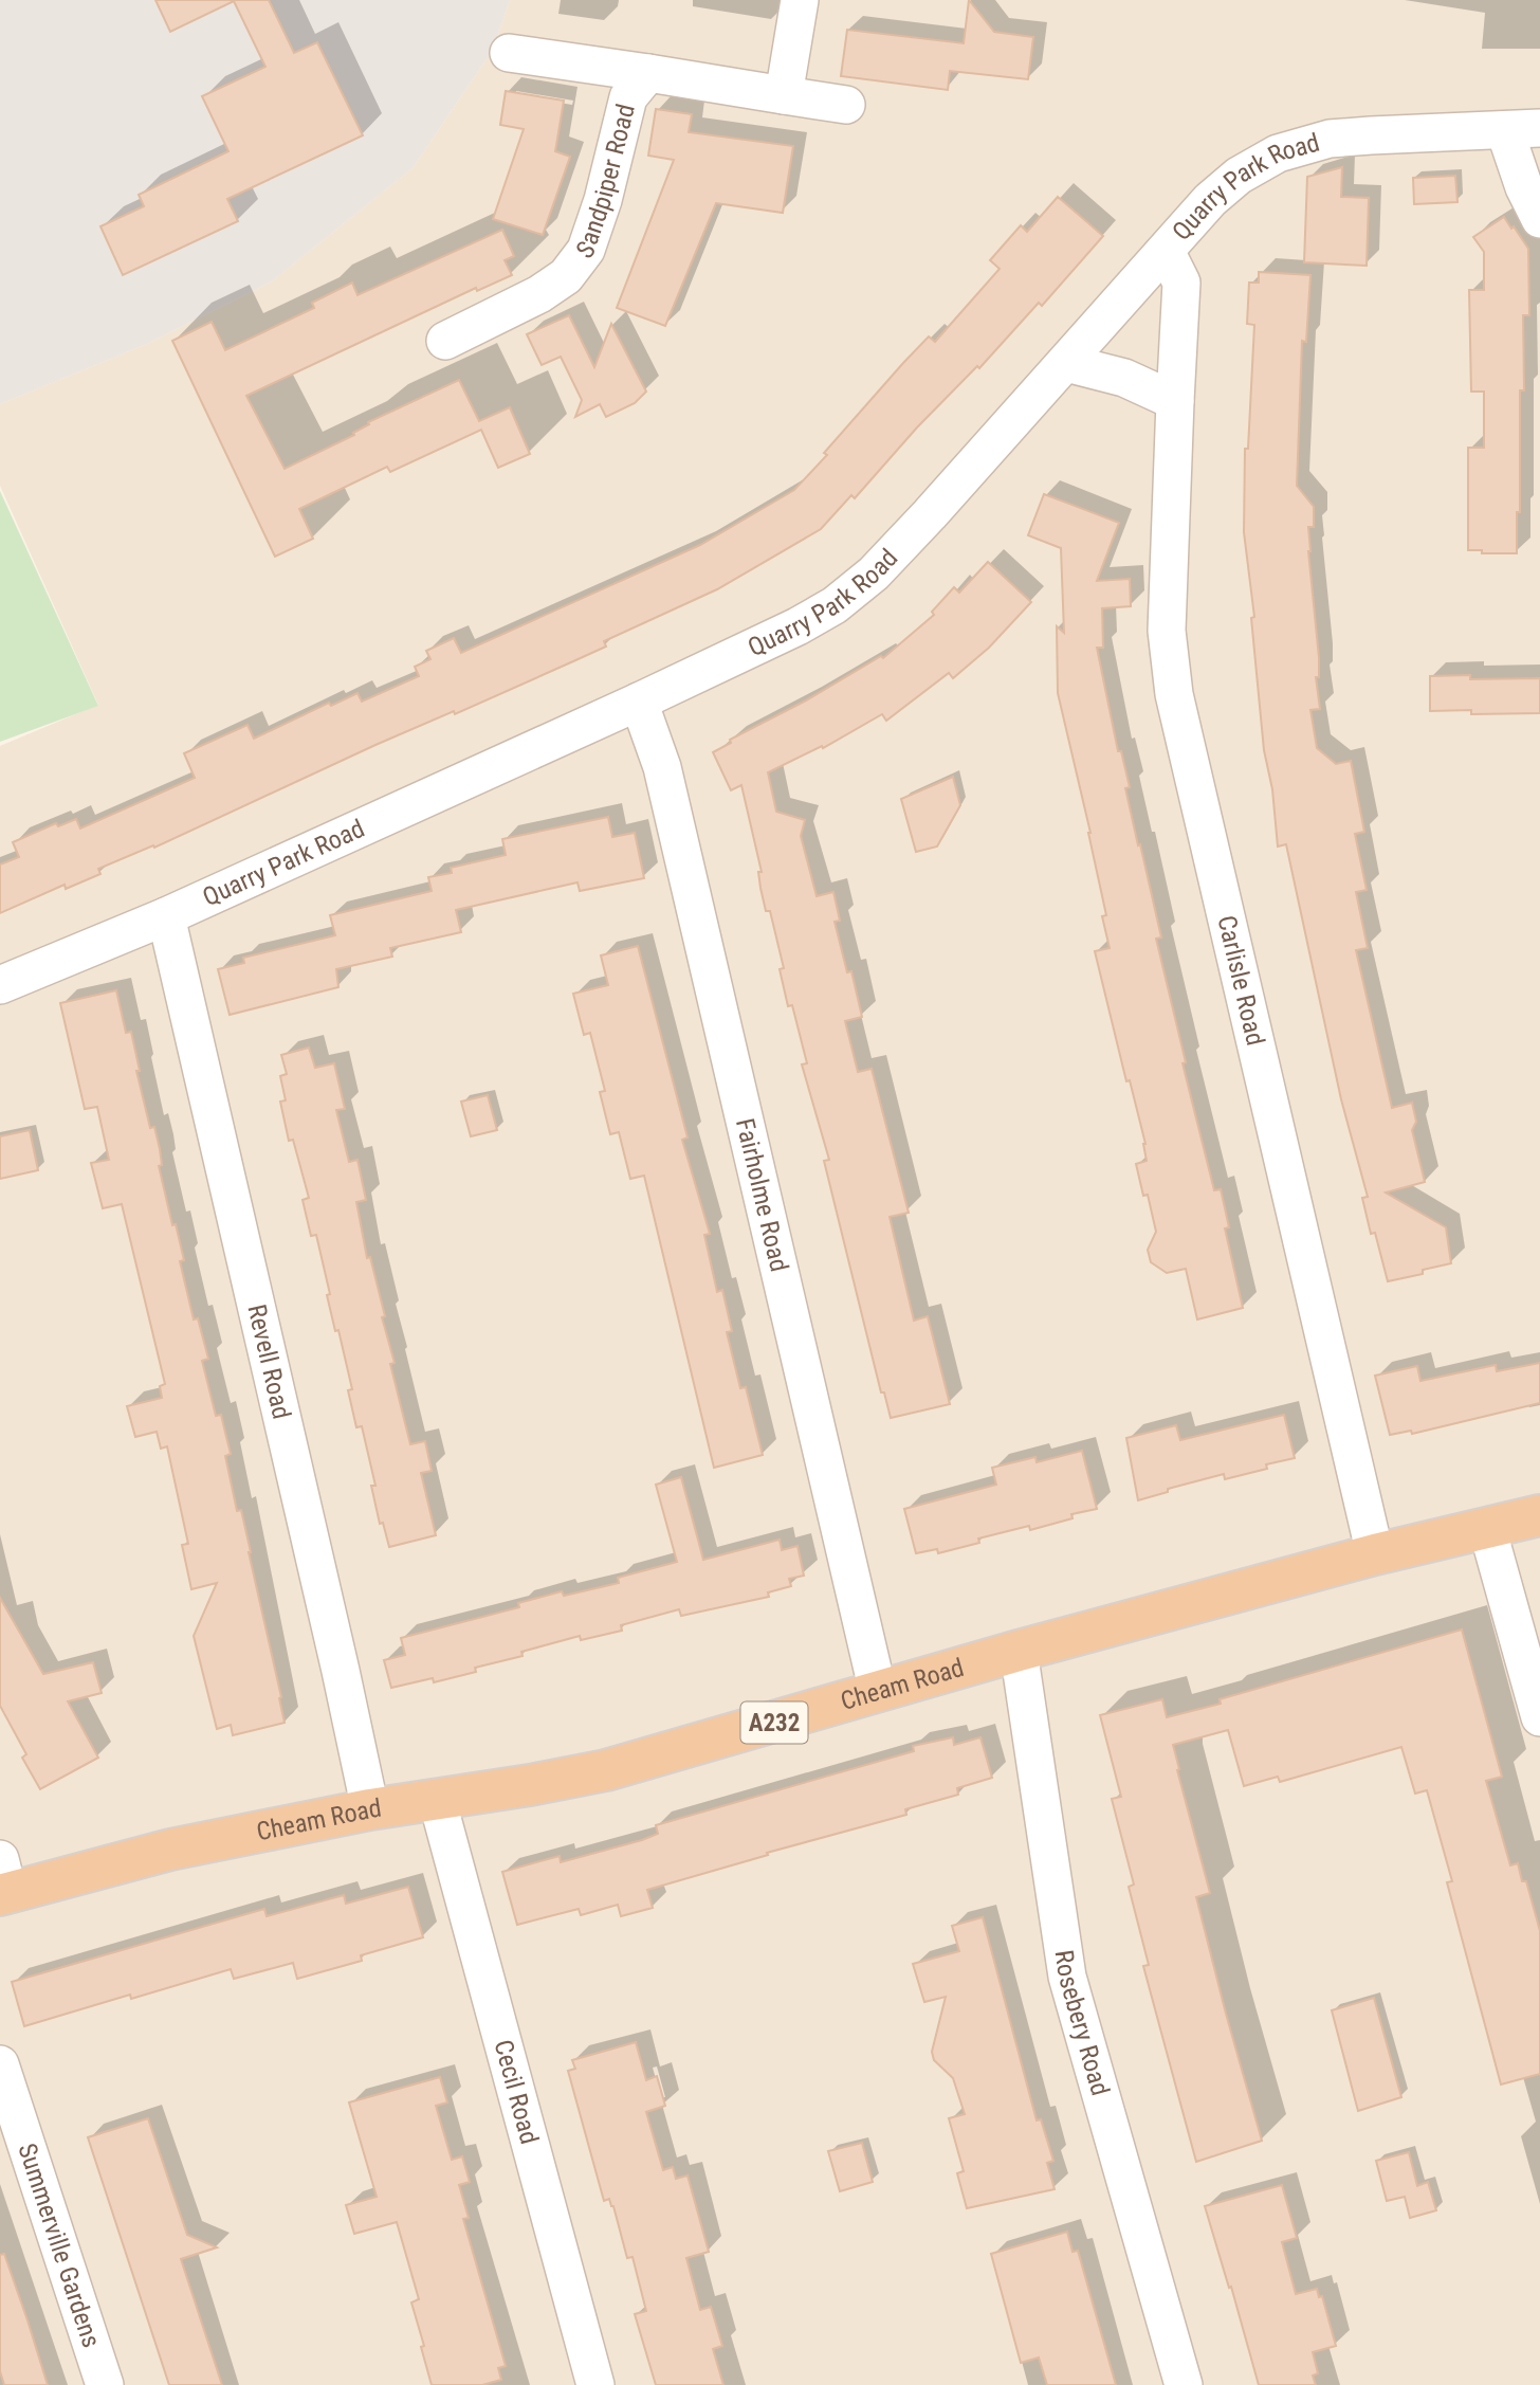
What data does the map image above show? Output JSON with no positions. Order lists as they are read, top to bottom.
{
  "streets": {
    "highway": ["Cheam Road", "A232"],
    "street": [
      "Sandpiper Road",
      "Quarry Park Road",
      "Carlisle Road",
      "Fairholme Road",
      "Revell Road",
      "Rosebery Road",
      "Cecil Road",
      "Summerville Gardens"
    ]
  },
  "crossings": [
    ["Quarry Park Road", "Carlisle Road"],
    ["Quarry Park Road", "Fairholme Road"],
    ["Quarry Park Road", "Revell Road"],
    ["Carlisle Road", "Cheam Road"],
    ["Fairholme Road", "Cheam Road"],
    ["Revell Road", "Cheam Road"],
    ["Cheam Road", "Rosebery Road"],
    ["Cheam Road", "Cecil Road"]
  ]
}
